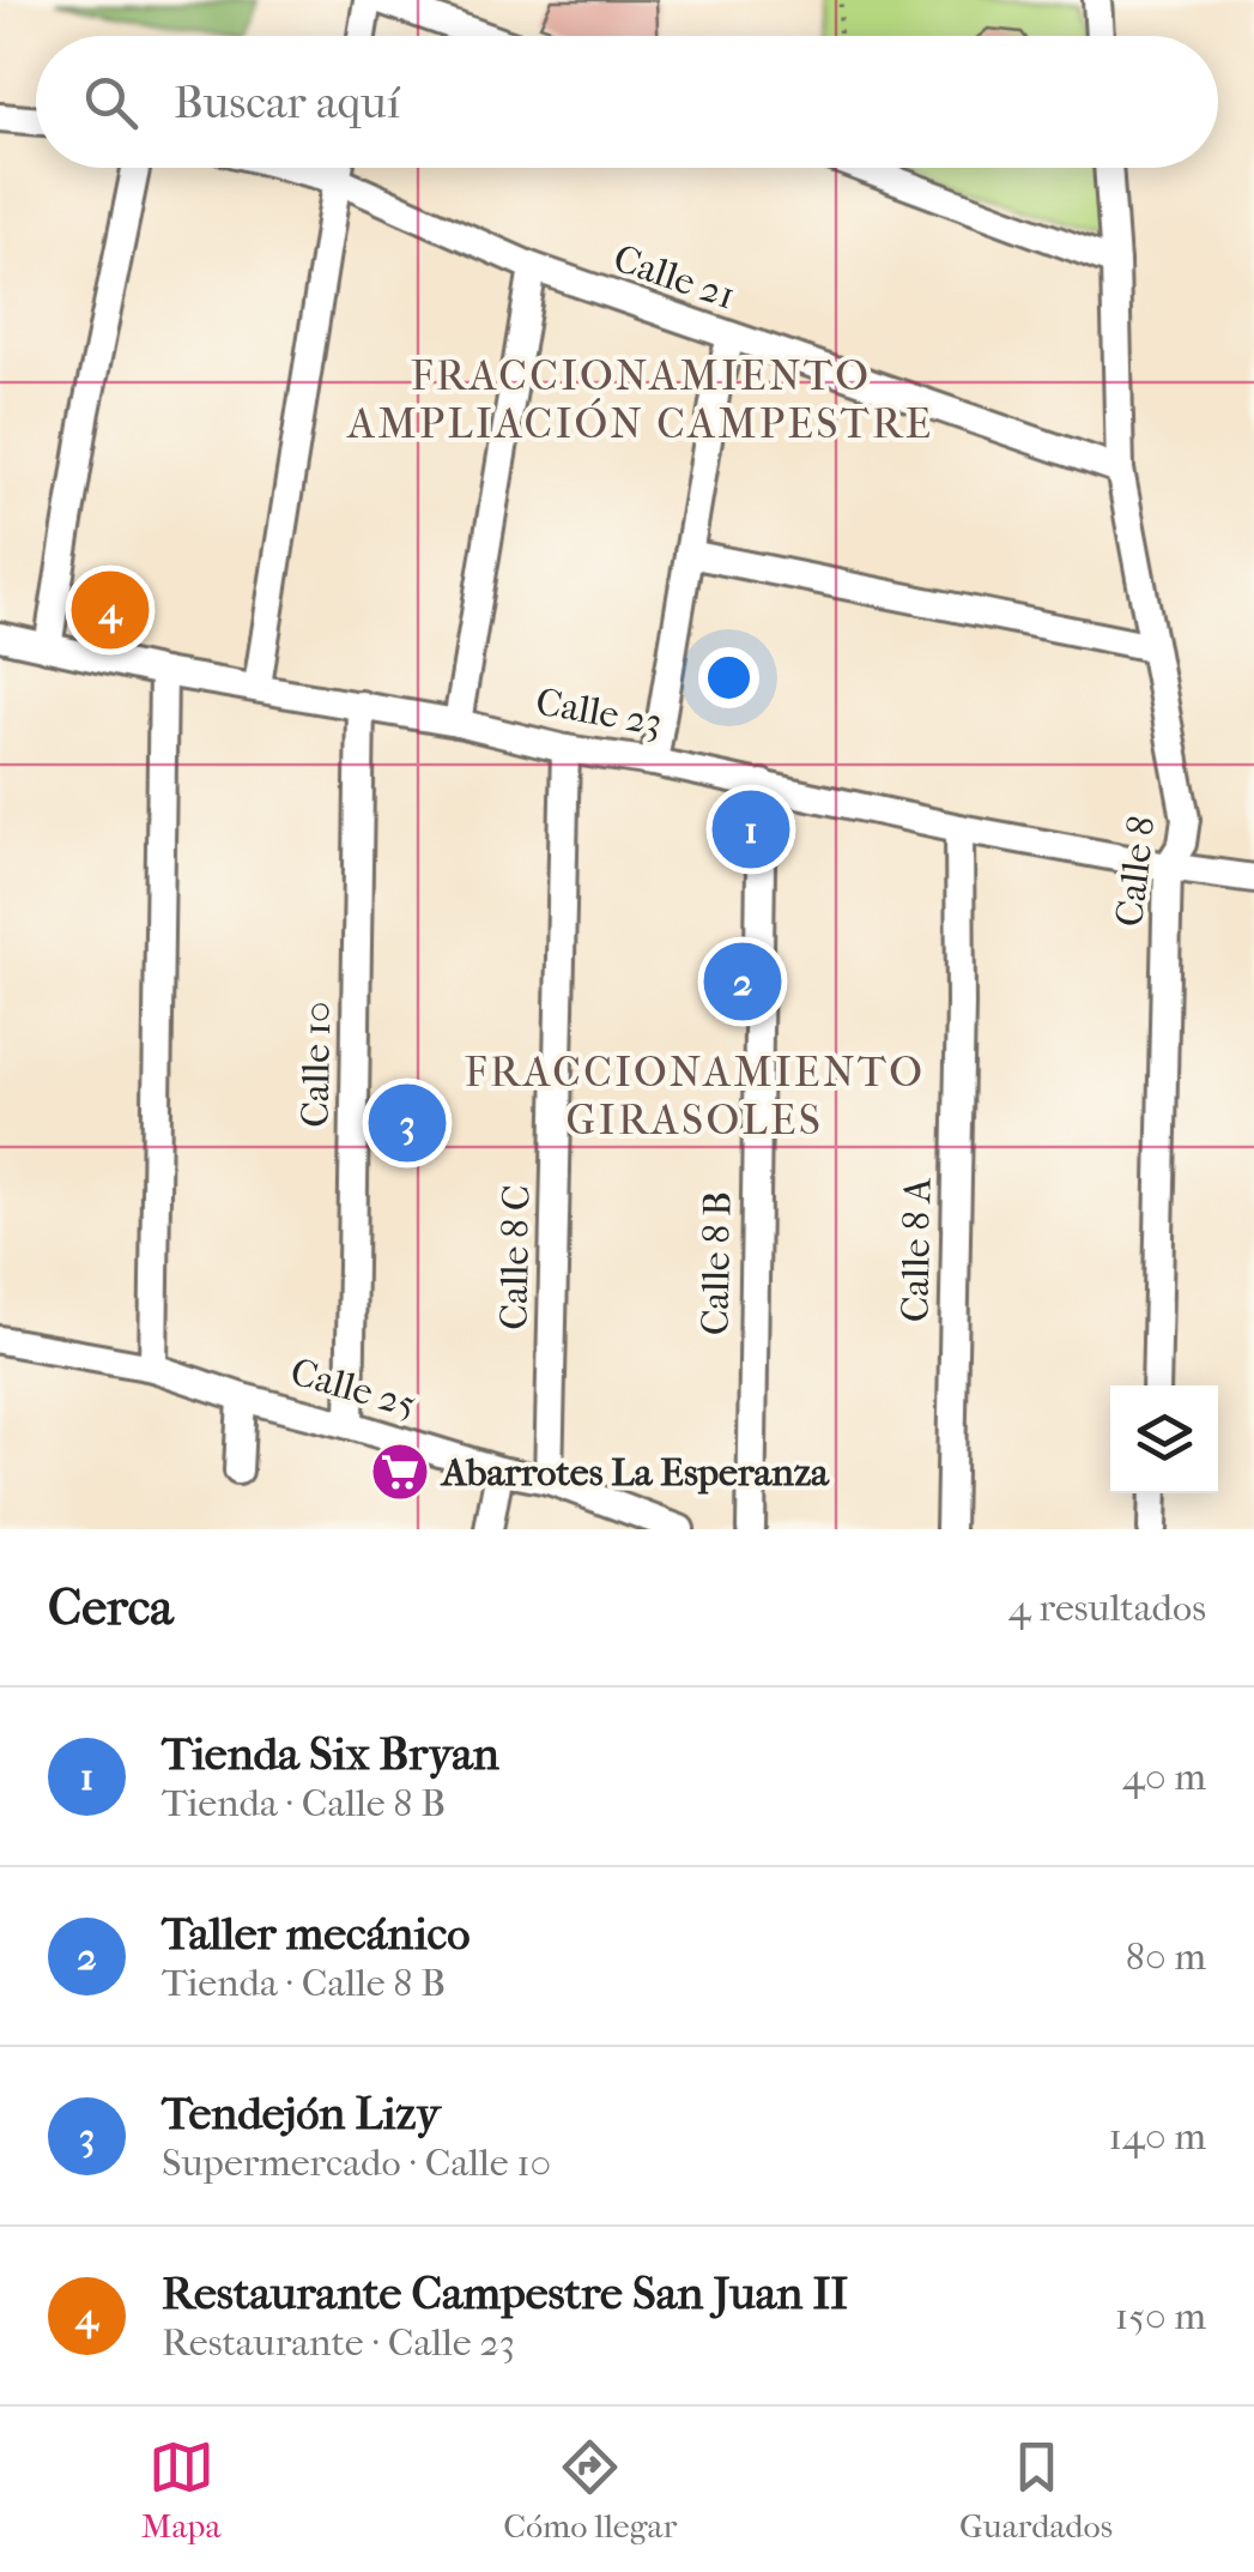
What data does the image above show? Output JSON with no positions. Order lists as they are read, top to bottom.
{
  "streets": {
    "street": [
      "Calle 21",
      "Calle 23",
      "Calle 8",
      "Calle 10",
      "Calle 8 A",
      "Calle 8 C",
      "Calle 8 B",
      "Calle 25"
    ]
  },
  "crossings": [
    ["Calle 21", "Calle 8"],
    ["Calle 23", "Calle 8"],
    ["Calle 23", "Calle 10"],
    ["Calle 23", "Calle 8 A"],
    ["Calle 23", "Calle 8 C"],
    ["Calle 23", "Calle 8 B"],
    ["Calle 10", "Calle 25"],
    ["Calle 8 C", "Calle 25"]
  ],
  "districts": ["FRACCIONAMIENTO AMPLIACIÓN CAMPESTRE", "FRACCIONAMIENTO GIRASOLES"],
  "places": {
    "supermarket": ["Abarrotes La Esperanza"]
  },
  "page": {
    "search": "Buscar aquí",
    "pins": [
      "4",
      "1",
      "2",
      "3"
    ],
    "heading": ["Cerca", "4 resultados"],
    "list": [
      {
        "mark": "1",
        "name": "Tienda Six Bryan",
        "note": "Tienda · Calle 8 B",
        "value": "40 m"
      },
      {
        "mark": "2",
        "name": "Taller mecánico",
        "note": "Tienda · Calle 8 B",
        "value": "80 m"
      },
      {
        "mark": "3",
        "name": "Tendejón Lizy",
        "note": "Supermercado · Calle 10",
        "value": "140 m"
      },
      {
        "mark": "4",
        "name": "Restaurante Campestre San Juan II",
        "note": "Restaurante · Calle 23",
        "value": "150 m"
      }
    ],
    "nav": ["Mapa", "Cómo llegar", "Guardados"]
  }
}
